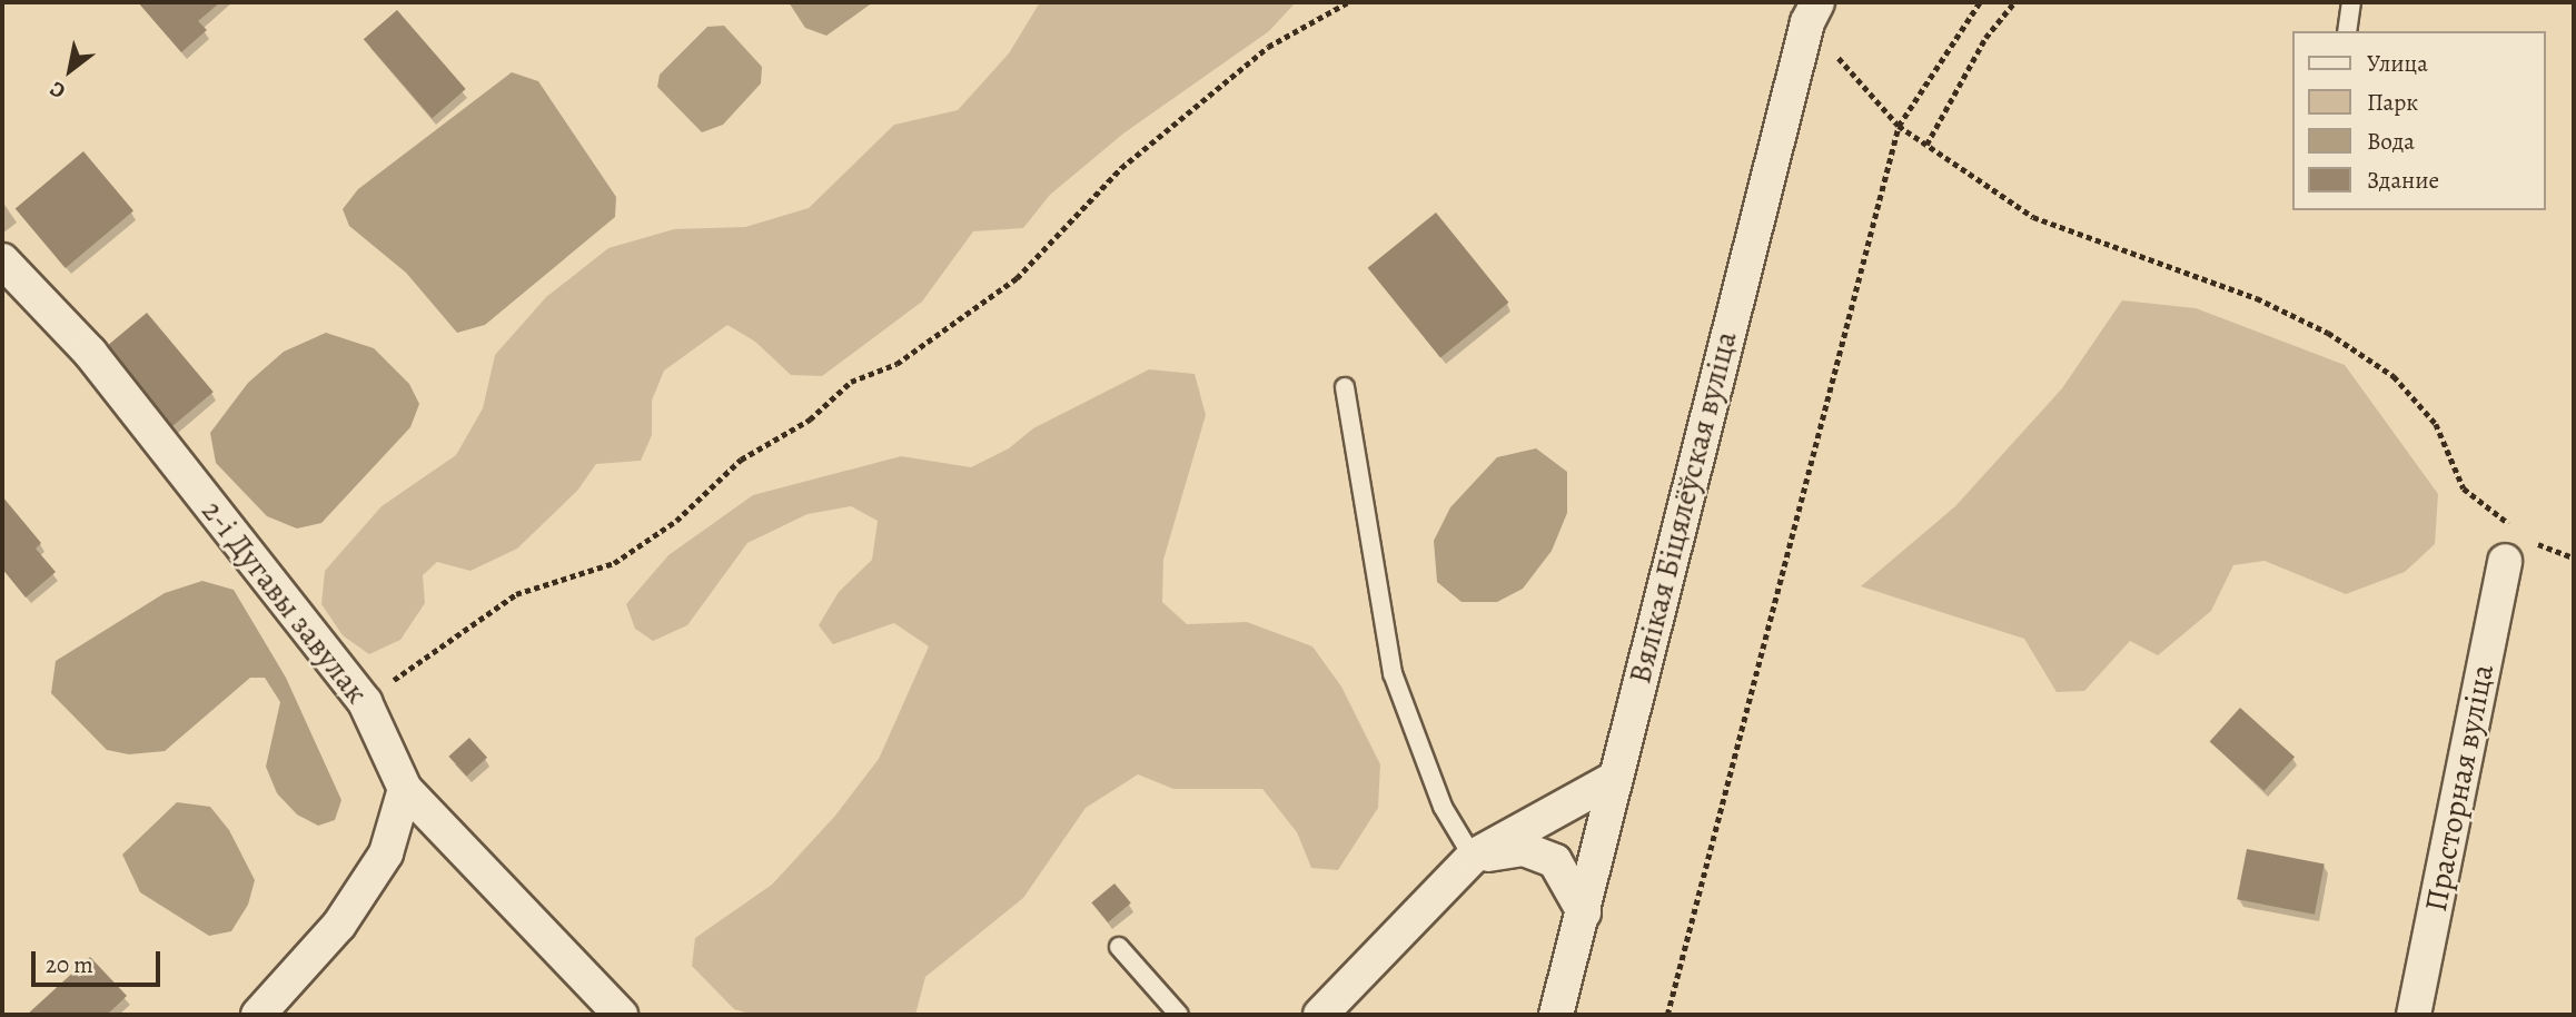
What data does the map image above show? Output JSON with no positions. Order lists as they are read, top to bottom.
{
  "streets": {
    "street": ["Вялікая Біцялёўская вуліца", "2-і Дугавы завулак", "Прасторная вуліца"]
  },
  "legend": [
    "Улица",
    "Парк",
    "Вода",
    "Здание"
  ],
  "scale_bar": "20 m",
  "north": "bottom left"
}
